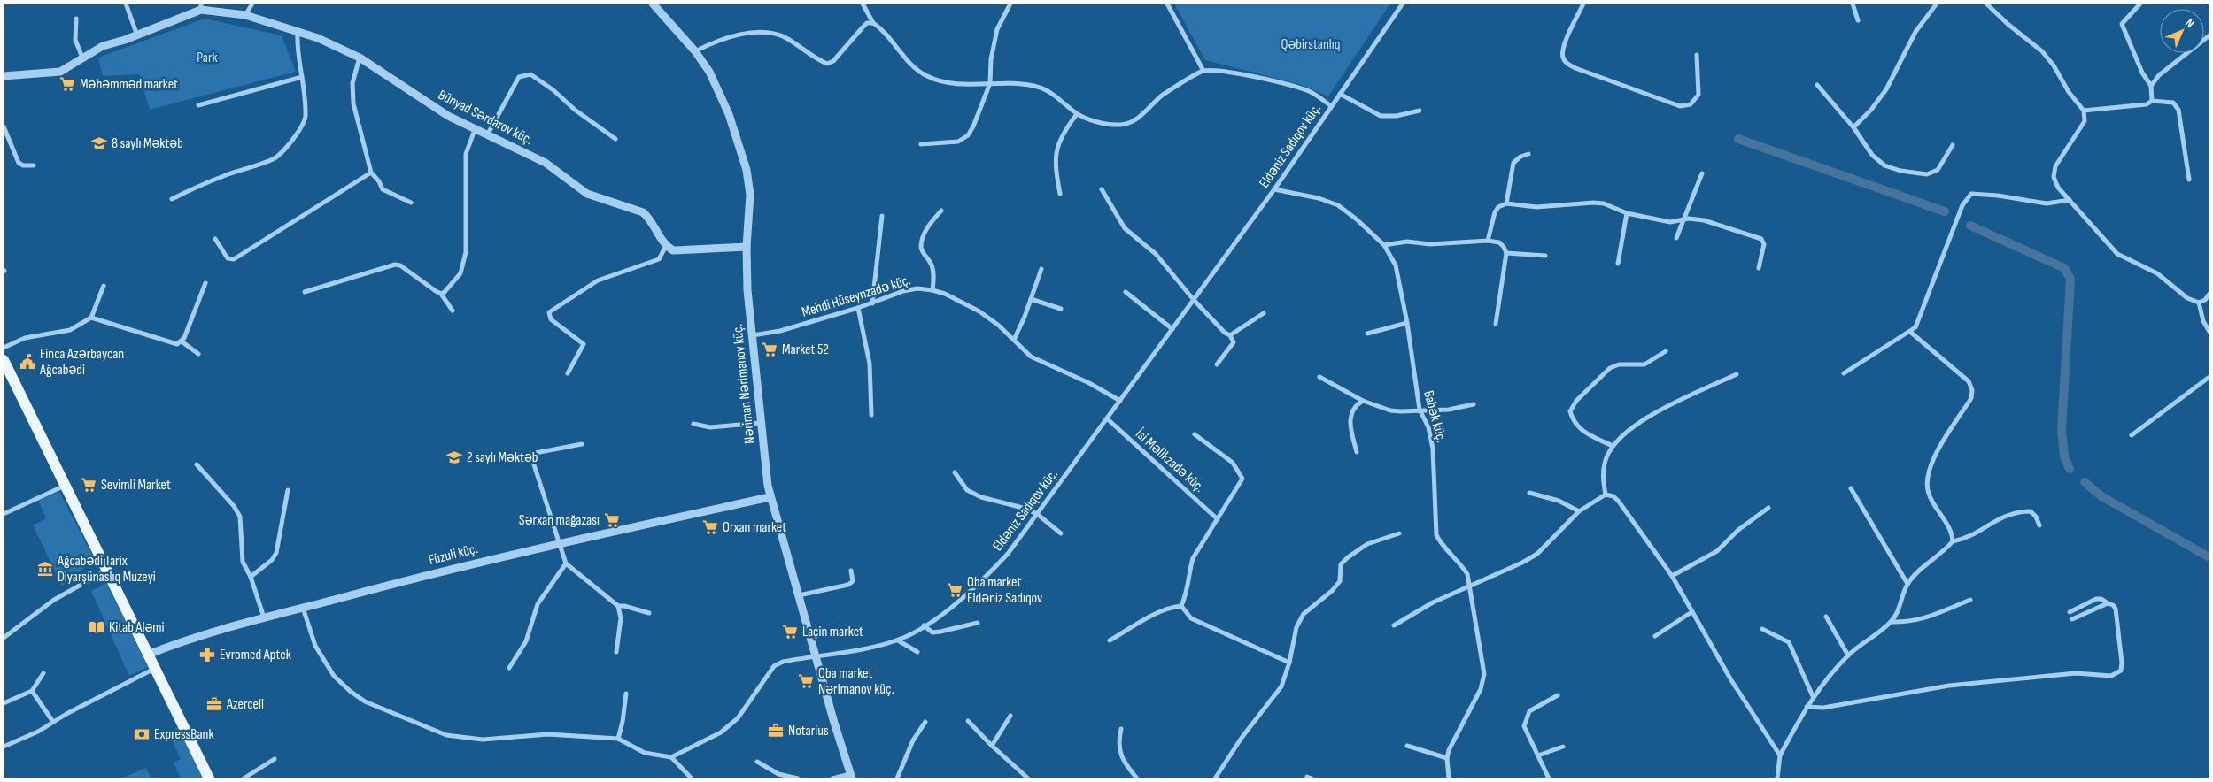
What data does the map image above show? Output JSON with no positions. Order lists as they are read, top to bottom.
{
  "streets": {
    "street": [
      "Bünyad Sərdarov küç.",
      "Eldəniz Sadıqov küç.",
      "Mehdi Hüseynzadə küç.",
      "Nəriman Nərimanov küç.",
      "Babək küç.",
      "İsi Məlikzadə küç.",
      "Füzuli küç."
    ]
  },
  "crossings": [
    ["Eldəniz Sadıqov küç.", "Mehdi Hüseynzadə küç."],
    ["Eldəniz Sadıqov küç.", "Nəriman Nərimanov küç."],
    ["Eldəniz Sadıqov küç.", "Babək küç."],
    ["Eldəniz Sadıqov küç.", "İsi Məlikzadə küç."],
    ["Mehdi Hüseynzadə küç.", "Nəriman Nərimanov küç."],
    ["Nəriman Nərimanov küç.", "Füzuli küç."]
  ],
  "parks": ["Qəbirstanlıq", "Park"],
  "places": {
    "supermarket": [
      "Məhəmməd market",
      "Market 52",
      "Sevimli Market",
      "Sərxan mağazası",
      "Orxan market",
      "Oba market Eldəniz Sadıqov",
      "Laçin market",
      "Oba market Nərimanov küç."
    ],
    "school or university": ["8 saylı Məktəb", "2 saylı Məktəb"],
    "public building": ["Finca Azərbaycan Ağcabədi"],
    "museum": ["Ağcabədi Tarix Diyarşünaslıq Muzeyi"],
    "library": ["Kitab Aləmi"],
    "pharmacy": ["Evromed Aptek"],
    "office": ["Azercell", "Notarius"],
    "bank": ["ExpressBank"]
  },
  "north": "top right"
}
